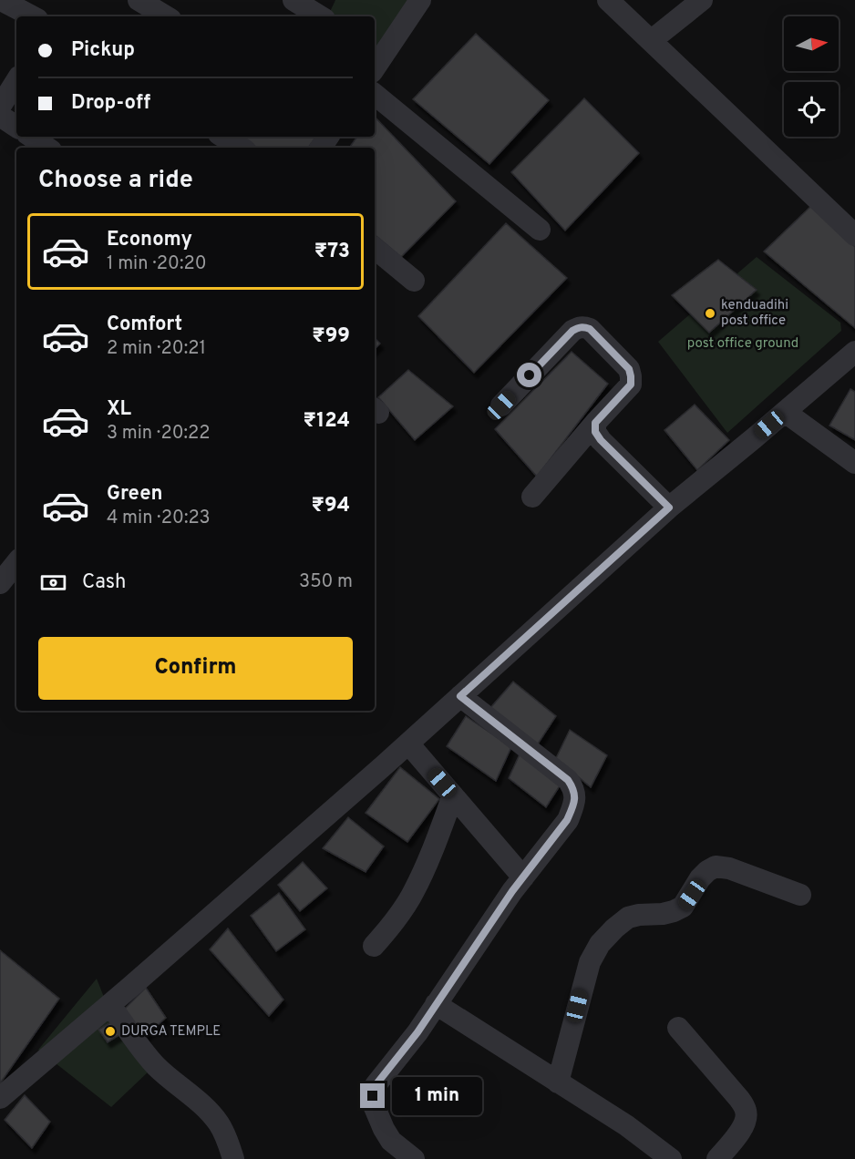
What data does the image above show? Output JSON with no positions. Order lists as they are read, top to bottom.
{
  "parks": ["post office ground"],
  "places": ["kenduadihi post office", "DURGA TEMPLE"],
  "north": "right",
  "page": {
    "banner": ["Pickup", "Drop-off"],
    "heading": "Choose a ride",
    "list": [
      {
        "name": "Economy",
        "note": "1 min · 20:20",
        "value": "₹73"
      },
      {
        "name": "Comfort",
        "note": "2 min · 20:21",
        "value": "₹99"
      },
      {
        "name": "XL",
        "note": "3 min · 20:22",
        "value": "₹124"
      },
      {
        "name": "Green",
        "note": "4 min · 20:23",
        "value": "₹94"
      }
    ],
    "pay": ["Cash", "350 m"],
    "buttons": "Confirm",
    "bubble": "1 min"
  }
}
